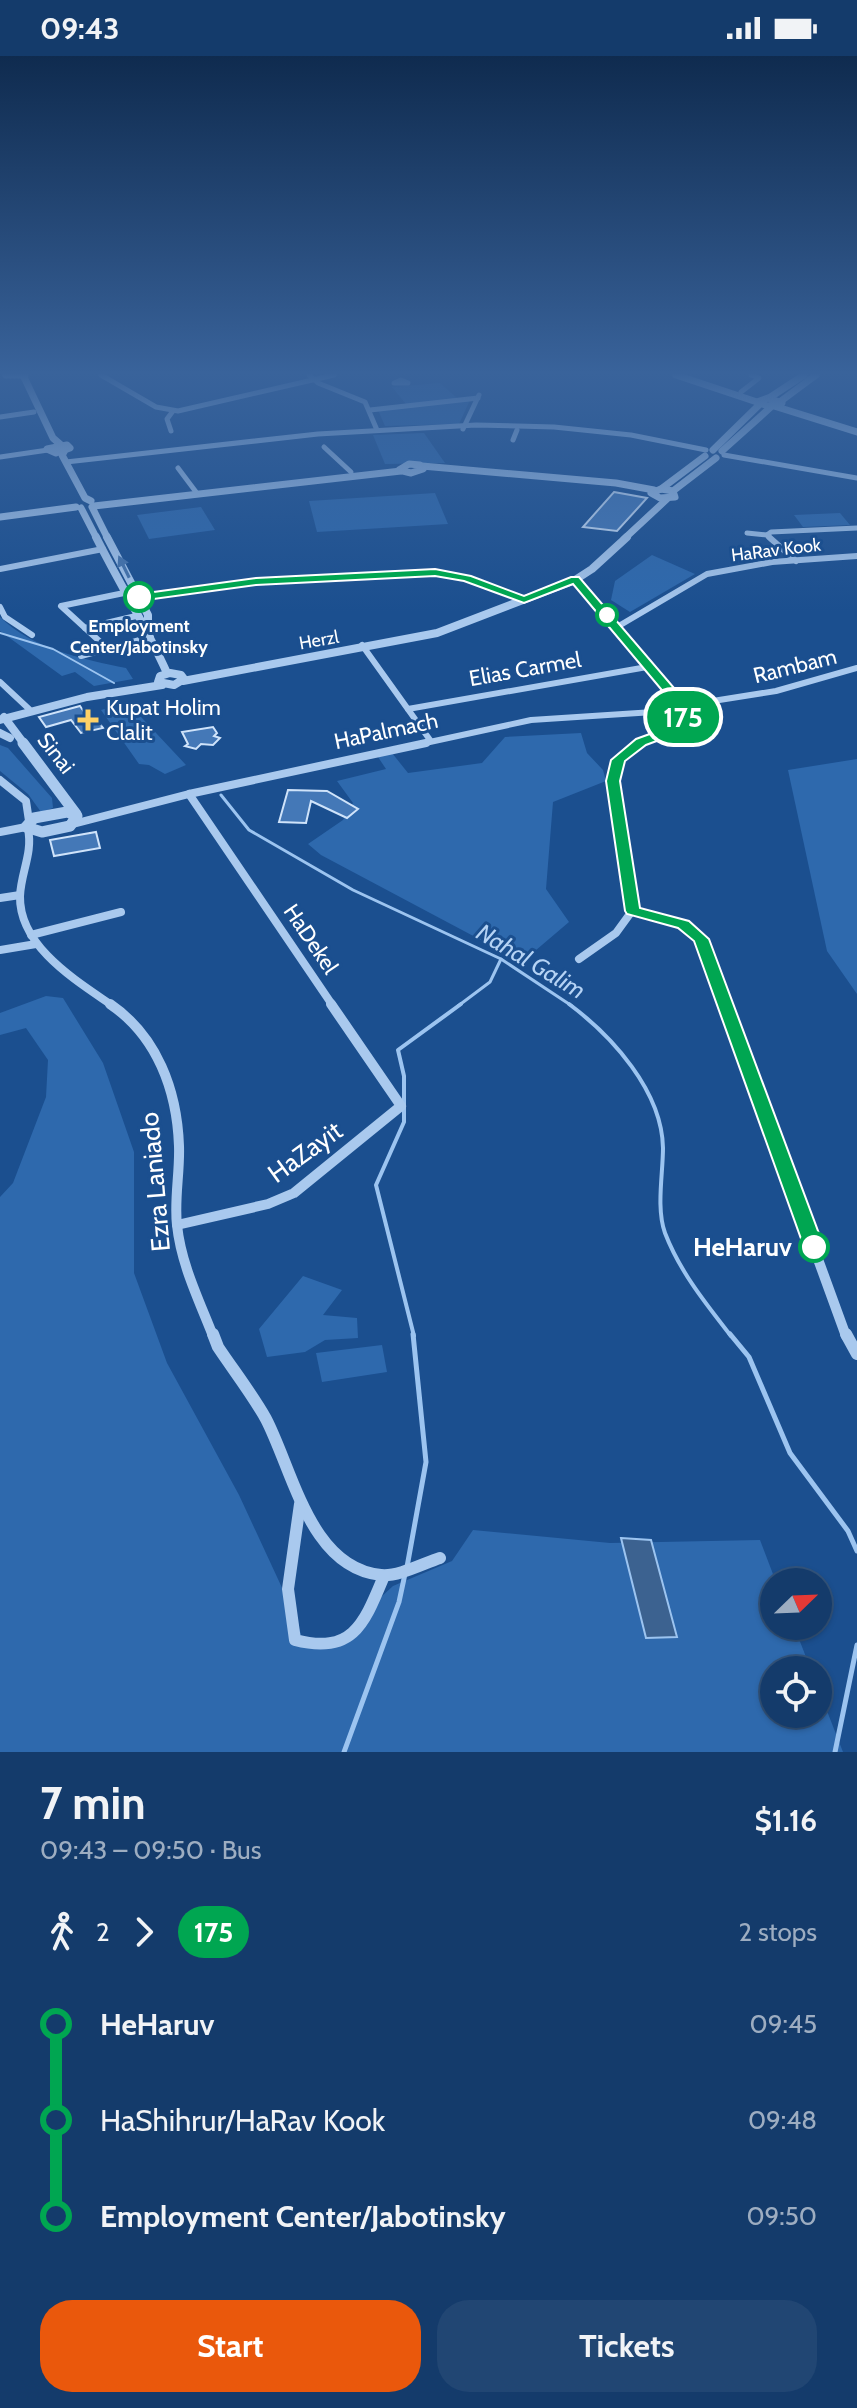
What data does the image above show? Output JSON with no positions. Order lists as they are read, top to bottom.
{
  "streets": {
    "street": [
      "HaRav Kook",
      "Herzl",
      "Rambam",
      "Elias Carmel",
      "HaPalmach",
      "Sinai",
      "HaDekel",
      "HaZayit",
      "Ezra Laniado"
    ]
  },
  "crossings": [
    ["HaPalmach", "Sinai"],
    ["HaPalmach", "HaDekel"],
    ["HaDekel", "HaZayit"],
    ["HaZayit", "Ezra Laniado"]
  ],
  "water": ["Nahal Galim"],
  "places": {
    "other": ["Employment Center/Jabotinsky", "HeHaruv"],
    "health": ["Kupat Holim Clalit"]
  },
  "lines": ["bus line 175"],
  "north": "top right",
  "page": {
    "status": "09:43",
    "on_map": "175",
    "heading": ["7 min", "09:43 – 09:50 · Bus", "$1.16"],
    "legs": ["2", "175", "2 stops"],
    "list": [
      {
        "name": "HeHaruv",
        "value": "09:45"
      },
      {
        "name": "HaShihrur/HaRav Kook",
        "value": "09:48"
      },
      {
        "name": "Employment Center/Jabotinsky",
        "value": "09:50"
      }
    ],
    "buttons": ["Start", "Tickets"]
  }
}
